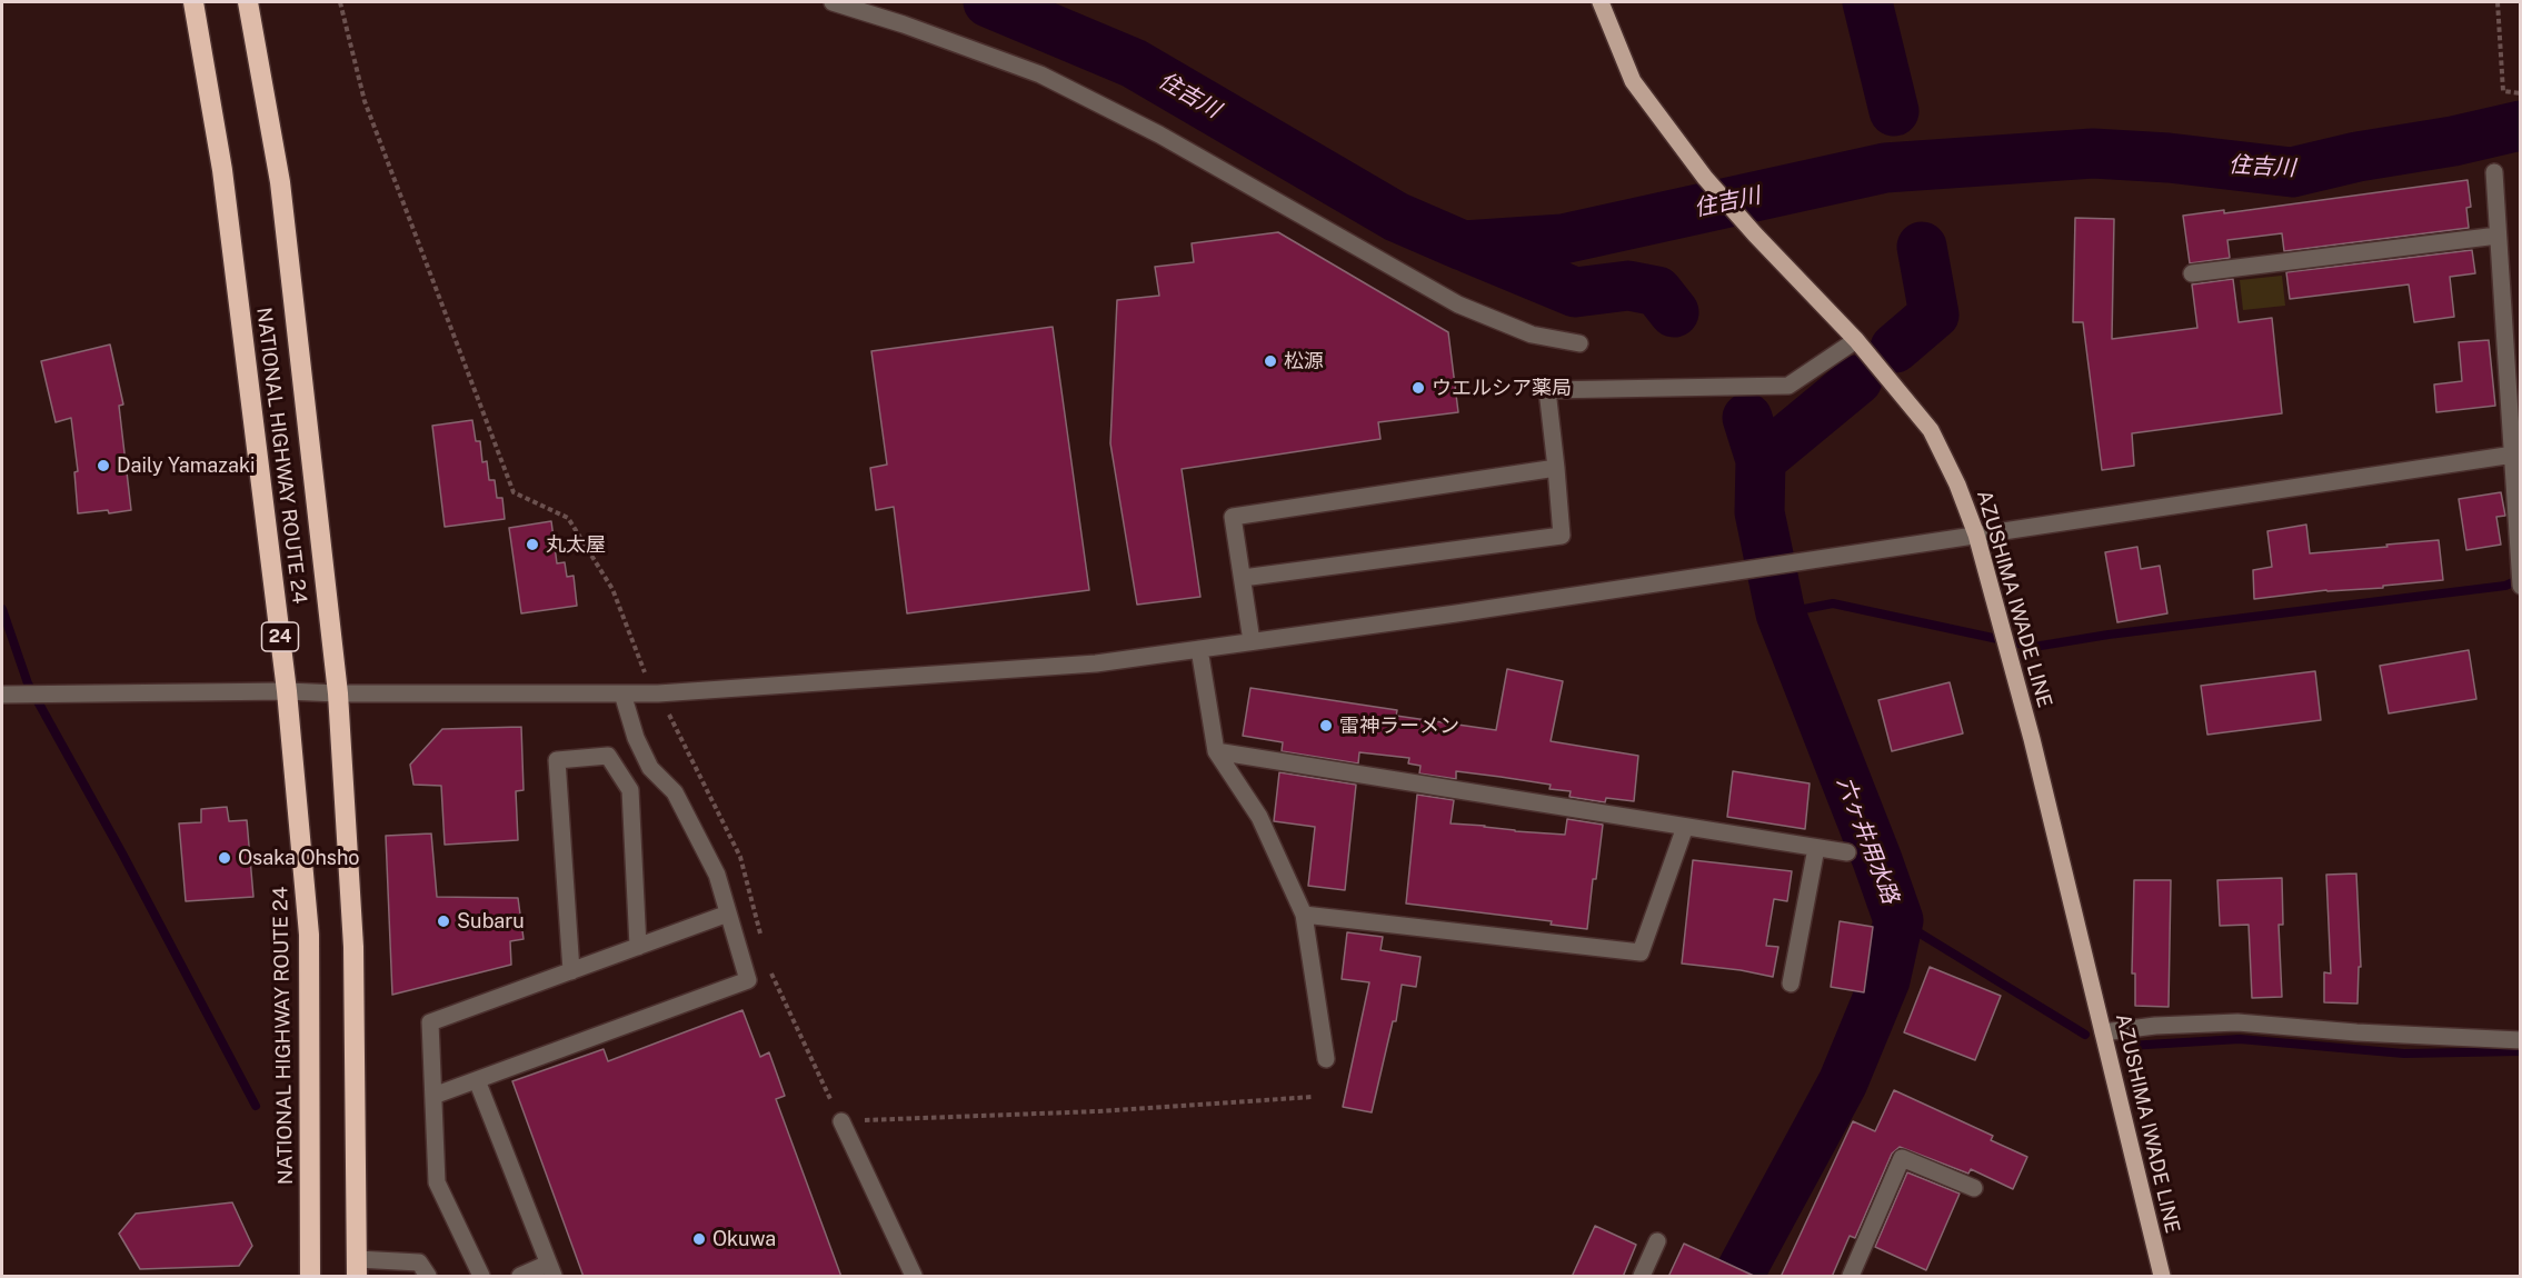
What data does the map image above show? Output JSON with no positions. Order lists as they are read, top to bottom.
{
  "streets": {
    "highway": ["NATIONAL HIGHWAY ROUTE 24", "24"],
    "main road": ["AZUSHIMA IWADE LINE"]
  },
  "water": ["住吉川", "六ヶ井用水路"],
  "places": [
    "松源",
    "ウエルシア薬局",
    "Daily Yamazaki",
    "丸太屋",
    "雷神ラーメン",
    "Osaka Ohsho",
    "Subaru",
    "Okuwa"
  ]
}
